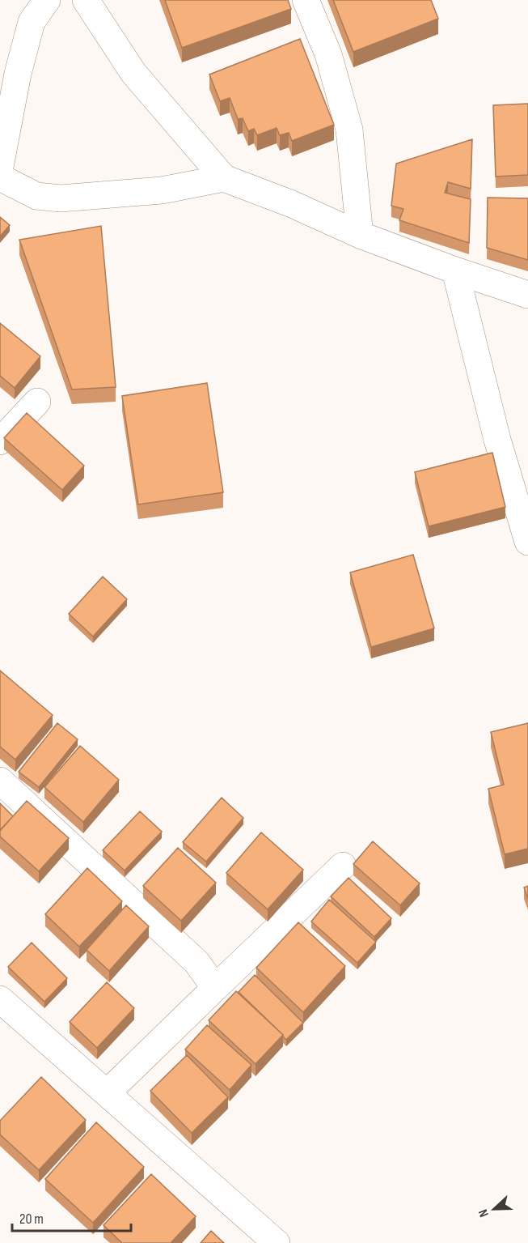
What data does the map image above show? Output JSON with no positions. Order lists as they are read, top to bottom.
{
  "scale_bar": "20 m",
  "north": "left"
}
